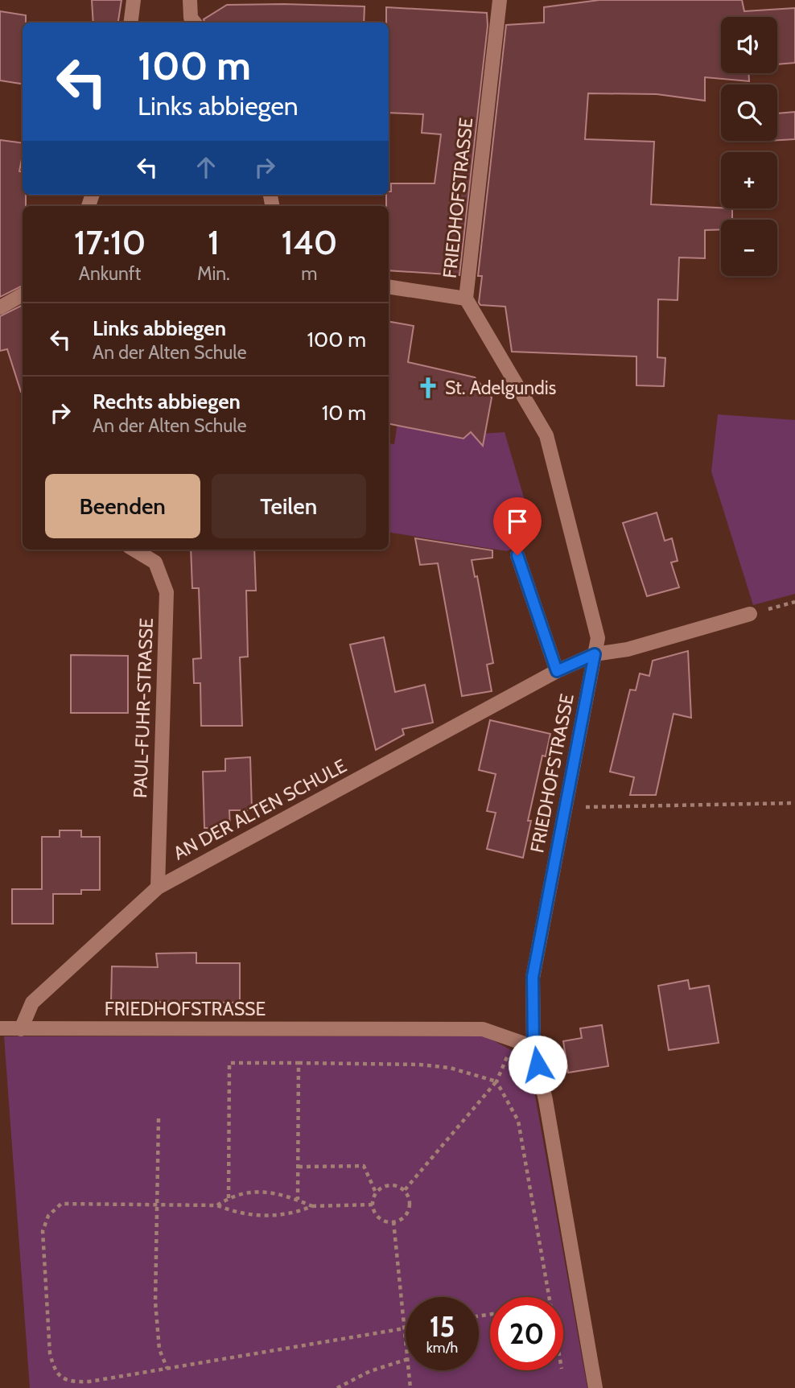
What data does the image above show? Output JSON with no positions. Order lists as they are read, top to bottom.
{
  "streets": {
    "street": ["FRIEDHOFSTRASSE", "PAUL-FUHR-STRASSE", "AN DER ALTEN SCHULE"]
  },
  "crossings": [
    ["FRIEDHOFSTRASSE", "AN DER ALTEN SCHULE"],
    ["PAUL-FUHR-STRASSE", "AN DER ALTEN SCHULE"]
  ],
  "places": {
    "church": ["St. Adelgundis"]
  },
  "page": {
    "map_buttons": ["+", "−"],
    "turn": ["100 m", "Links abbiegen"],
    "eta": [
      "17:10",
      "Ankunft",
      "1",
      "Min.",
      "140",
      "m"
    ],
    "list": [
      {
        "name": "Links abbiegen",
        "note": "An der Alten Schule",
        "value": "100 m"
      },
      {
        "name": "Rechts abbiegen",
        "note": "An der Alten Schule",
        "value": "10 m"
      }
    ],
    "buttons": ["Beenden", "Teilen"],
    "speed": "15 km/h",
    "limit": "20"
  }
}
